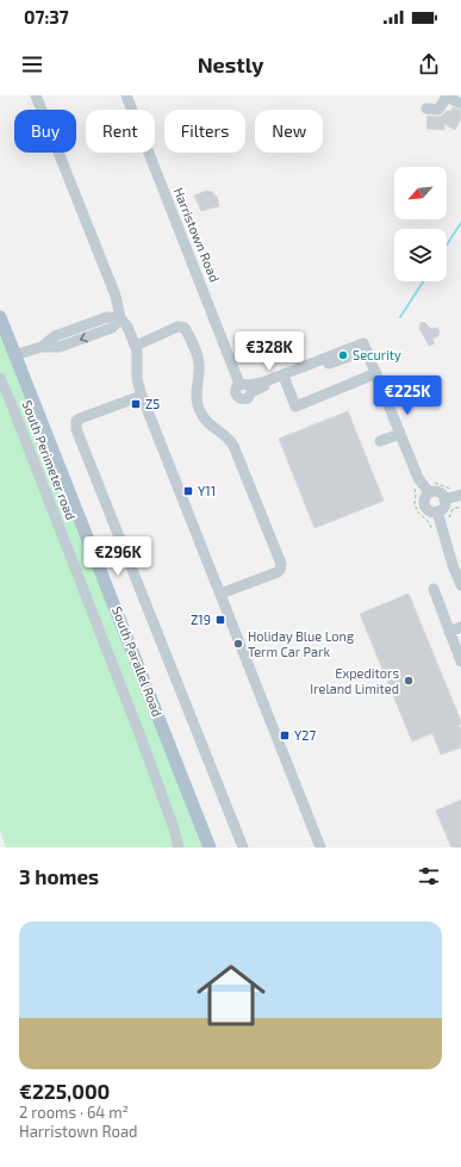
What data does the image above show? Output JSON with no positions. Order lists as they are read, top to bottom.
{
  "streets": {
    "main road": ["South Parallel Road"],
    "street": ["Harristown Road", "South Perimeter road"]
  },
  "places": {
    "other": ["Security", "Holiday Blue Long Term Car Park", "Expeditors Ireland Limited"],
    "transit": [
      "Z5",
      "Y11",
      "Z19",
      "Y27"
    ]
  },
  "north": "bottom left",
  "page": {
    "status": "07:37",
    "header": "Nestly",
    "chip": [
      "Buy",
      "Rent",
      "Filters",
      "New"
    ],
    "price": ["€328K", "€225K", "€296K"],
    "heading": "3 homes",
    "list": [
      {
        "name": "€225,000",
        "note": "2 rooms · 64 m² · Harristown Road"
      }
    ]
  }
}
